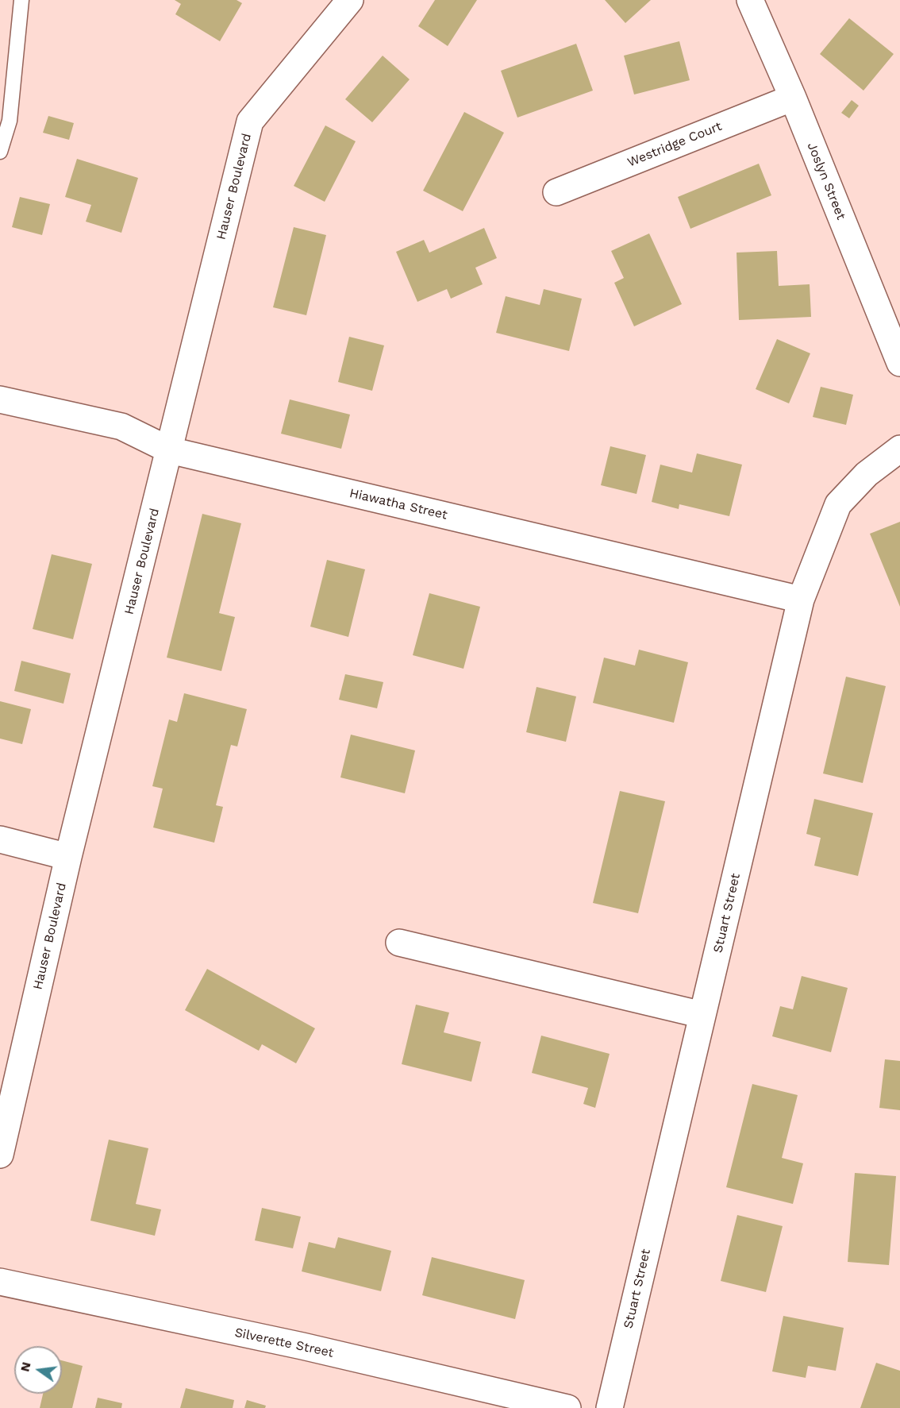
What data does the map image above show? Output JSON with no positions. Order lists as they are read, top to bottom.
{
  "streets": {
    "street": [
      "Westridge Court",
      "Joslyn Street",
      "Hauser Boulevard",
      "Hiawatha Street",
      "Stuart Street",
      "Silverette Street"
    ]
  },
  "crossings": [
    ["Westridge Court", "Joslyn Street"],
    ["Hauser Boulevard", "Hiawatha Street"],
    ["Hiawatha Street", "Stuart Street"]
  ],
  "north": "left"
}
